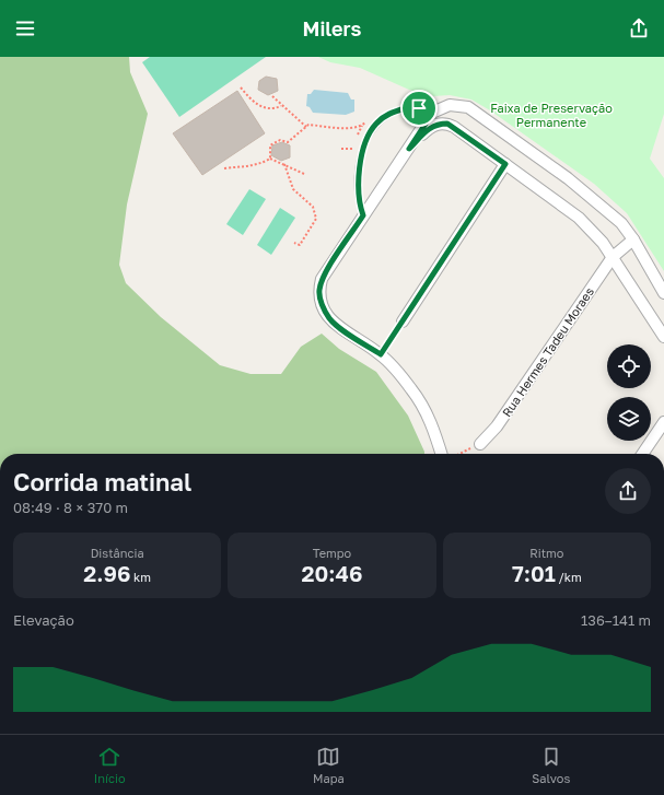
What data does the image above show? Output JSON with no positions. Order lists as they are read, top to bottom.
{
  "streets": {
    "street": ["Rua Hermes Tadeu Moraes"]
  },
  "parks": ["Faixa de Preservação Permanente"],
  "page": {
    "header": "Milers",
    "heading": ["Corrida matinal", "08:49 · 8 × 370 m"],
    "stats": [
      ["Distância", "2.96 km"],
      ["Tempo", "20:46"],
      ["Ritmo", "7:01 /km"]
    ],
    "chart": ["Elevação", "136–141 m"],
    "tabs": ["Início", "Mapa", "Salvos"]
  }
}
